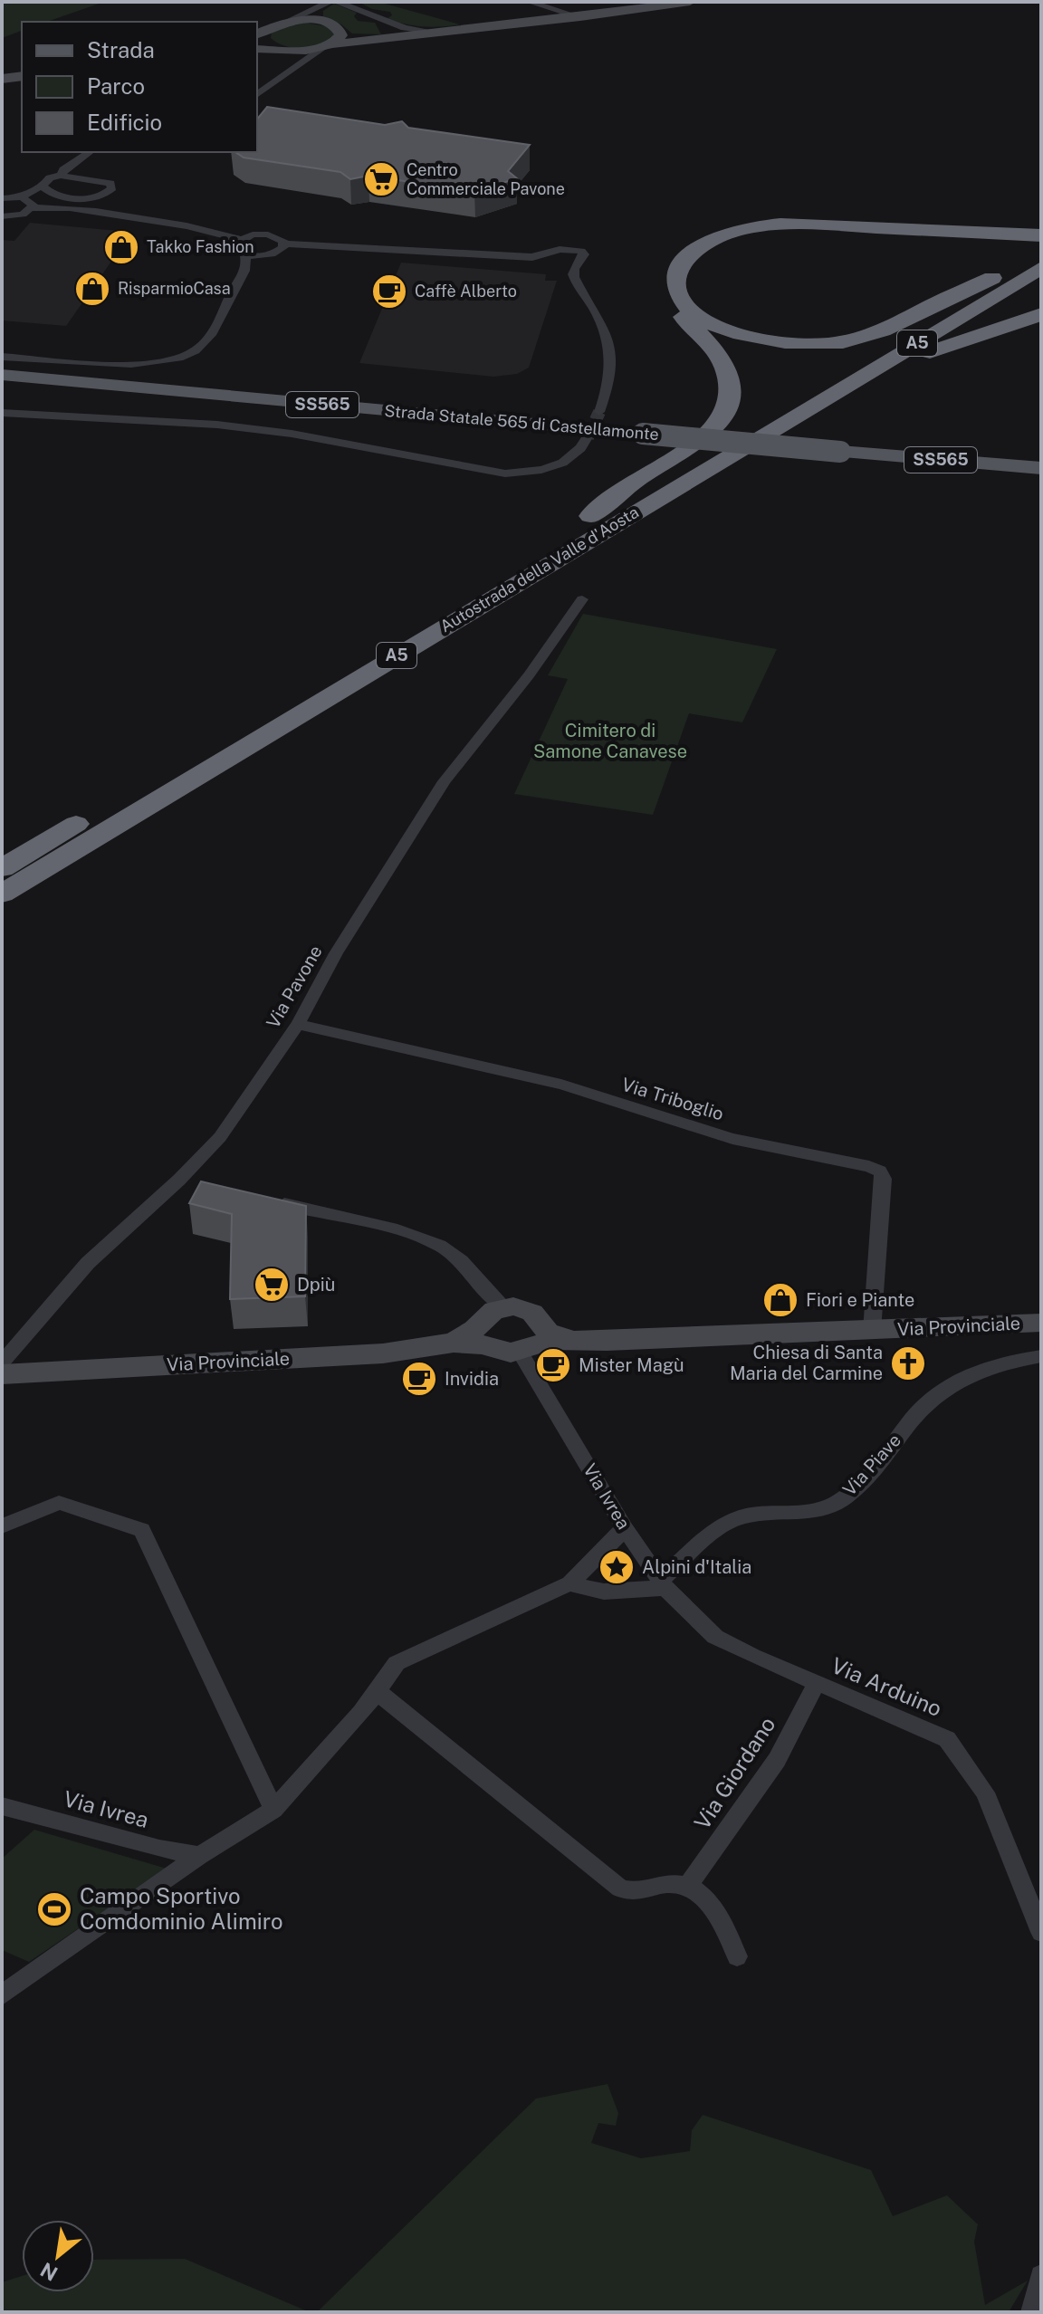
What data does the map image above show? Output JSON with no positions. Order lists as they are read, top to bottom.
{
  "streets": {
    "highway": ["A5", "Autostrada della Valle d'Aosta"],
    "main road": ["SS565", "Strada Statale 565 di Castellamonte", "Via Provinciale"],
    "street": [
      "Via Pavone",
      "Via Triboglio",
      "Via Piave",
      "Via Ivrea",
      "Via Arduino",
      "Via Giordano"
    ]
  },
  "crossings": [
    ["Via Pavone", "Via Triboglio"],
    ["Via Triboglio", "Via Provinciale"],
    ["Via Provinciale", "Via Ivrea"],
    ["Via Piave", "Via Ivrea"],
    ["Via Piave", "Via Arduino"],
    ["Via Ivrea", "Via Arduino"],
    ["Via Arduino", "Via Giordano"]
  ],
  "parks": ["Cimitero di Samone Canavese"],
  "places": {
    "supermarket": ["Centro Commerciale Pavone", "Dpiù"],
    "shop": ["Takko Fashion", "RisparmioCasa", "Fiori e Piante"],
    "cafe": ["Caffè Alberto", "Mister Magù", "Invidia"],
    "church": ["Chiesa di Santa Maria del Carmine"],
    "place": ["Alpini d'Italia"],
    "sports": ["Campo Sportivo Comdominio Alimiro"]
  },
  "legend": ["Strada", "Parco", "Edificio"],
  "north": "bottom left"
}
